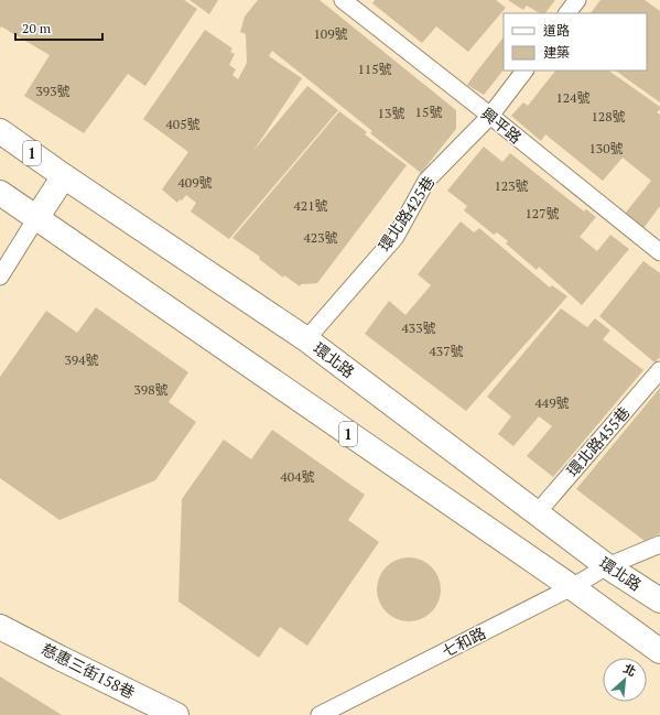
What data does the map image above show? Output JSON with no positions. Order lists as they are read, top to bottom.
{
  "streets": {
    "main road": ["1", "環北路", "慈惠三街158巷"],
    "lane": [
      "興平路",
      "環北路425巷",
      "環北路455巷",
      "七和路"
    ]
  },
  "crossings": [
    ["興平路", "環北路425巷"],
    ["1", "七和路"],
    ["環北路425巷", "環北路"],
    ["環北路", "環北路455巷"],
    ["環北路", "七和路"]
  ],
  "house_numbers": [
    "109號",
    "115號",
    "393號",
    "124號",
    "15號",
    "13號",
    "128號",
    "405號",
    "130號",
    "409號",
    "123號",
    "421號",
    "127號",
    "423號",
    "433號",
    "437號",
    "394號",
    "398號",
    "449號",
    "404號"
  ],
  "legend": ["道路", "建築"],
  "scale_bar": "20 m",
  "north": "top right"
}
